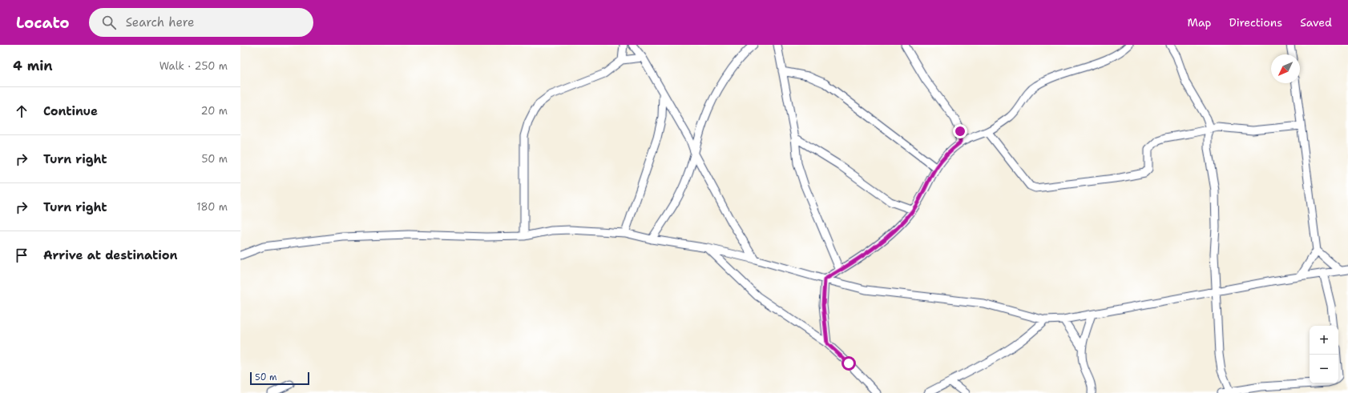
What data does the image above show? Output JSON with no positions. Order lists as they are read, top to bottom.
{
  "scale_bar": "50 m",
  "north": "bottom left",
  "page": {
    "header": "Locato",
    "search": "Search here",
    "nav": ["Map", "Directions", "Saved"],
    "heading": ["4 min", "Walk · 250 m"],
    "list": [
      ["Continue", "20 m"],
      ["Turn right", "50 m"],
      ["Turn right", "180 m"],
      "Arrive at destination"
    ],
    "map_buttons": ["+", "−"],
    "scale": "50 m"
  }
}
